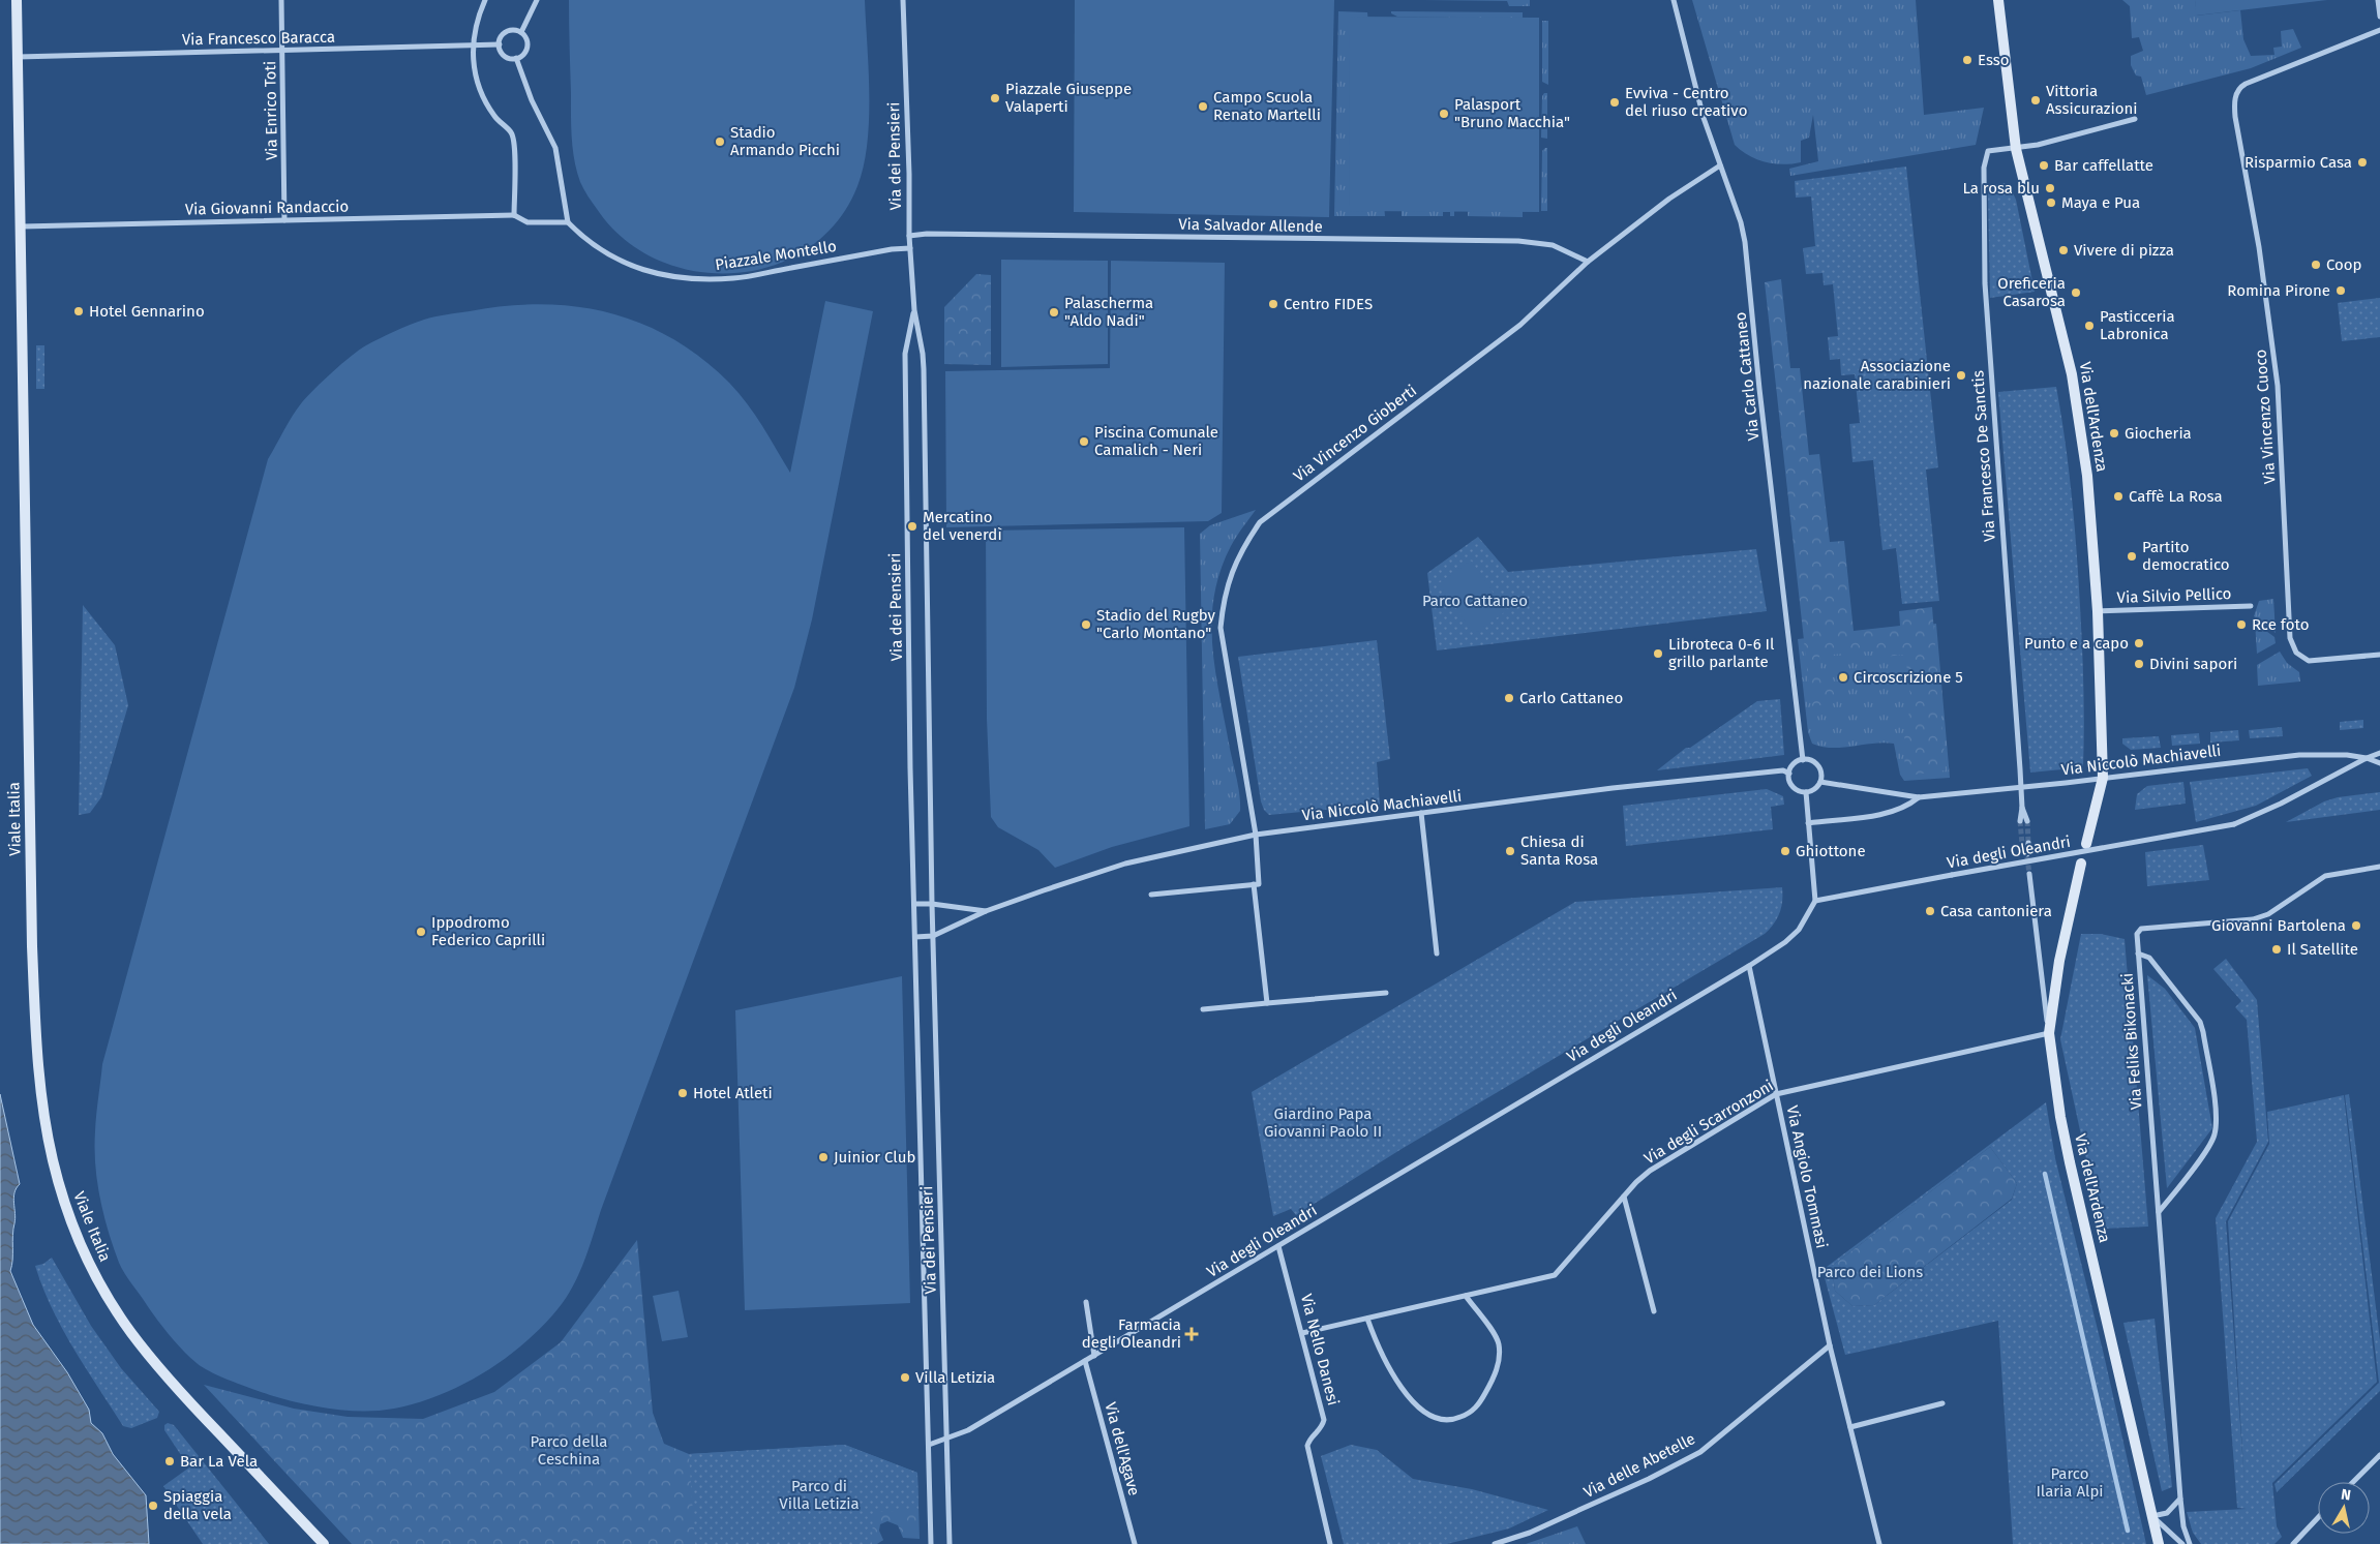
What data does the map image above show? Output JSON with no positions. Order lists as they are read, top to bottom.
{
  "streets": {
    "main road": ["Via dell'Ardenza", "Viale Italia"],
    "street": [
      "Via Francesco Baracca",
      "Via Enrico Toti",
      "Via dei Pensieri",
      "Via Giovanni Randaccio",
      "Via Salvador Allende",
      "Piazzale Montello",
      "Via Carlo Cattaneo",
      "Via Vincenzo Cuoco",
      "Via Vincenzo Gioberti",
      "Via Francesco De Sanctis",
      "Via Silvio Pellico",
      "Via Niccolò Machiavelli",
      "Via degli Oleandri",
      "Via Feliks Bikonacki",
      "Via degli Scarronzoni",
      "Via Angiolo Tommasi",
      "Via Nello Danesi",
      "Via dell'Agave",
      "Via delle Abetelle"
    ]
  },
  "crossings": [
    ["Via Francesco Baracca", "Via Enrico Toti"],
    ["Via Francesco Baracca", "Viale Italia"],
    ["Via Enrico Toti", "Via Giovanni Randaccio"],
    ["Via dei Pensieri", "Via Salvador Allende"],
    ["Via dei Pensieri", "Piazzale Montello"],
    ["Via dei Pensieri", "Via Niccolò Machiavelli"],
    ["Via dei Pensieri", "Via degli Oleandri"],
    ["Via Giovanni Randaccio", "Viale Italia"],
    ["Via Salvador Allende", "Via Vincenzo Gioberti"],
    ["Via Carlo Cattaneo", "Via Vincenzo Gioberti"],
    ["Via Carlo Cattaneo", "Via Niccolò Machiavelli"],
    ["Via dell'Ardenza", "Via Francesco De Sanctis"],
    ["Via dell'Ardenza", "Via Silvio Pellico"],
    ["Via dell'Ardenza", "Via Niccolò Machiavelli"],
    ["Via dell'Ardenza", "Via degli Scarronzoni"],
    ["Via Vincenzo Gioberti", "Via Niccolò Machiavelli"],
    ["Via Francesco De Sanctis", "Via Niccolò Machiavelli"],
    ["Via Niccolò Machiavelli", "Via degli Oleandri"],
    ["Via degli Oleandri", "Via Angiolo Tommasi"],
    ["Via degli Oleandri", "Via Nello Danesi"],
    ["Via degli Oleandri", "Via dell'Agave"],
    ["Via degli Scarronzoni", "Via Angiolo Tommasi"],
    ["Via degli Scarronzoni", "Via Nello Danesi"],
    ["Via Angiolo Tommasi", "Via delle Abetelle"]
  ],
  "parks": [
    "Parco Cattaneo",
    "Giardino Papa Giovanni Paolo II",
    "Parco dei Lions",
    "Parco della Ceschina",
    "Parco Ilaria Alpi",
    "Parco di Villa Letizia"
  ],
  "places": {
    "other": [
      "Esso",
      "Piazzale Giuseppe Valaperti",
      "Vittoria Assicurazioni",
      "Evviva - Centro del riuso creativo",
      "Campo Scuola Renato Martelli",
      "Palasport \"Bruno Macchia\"",
      "Stadio Armando Picchi",
      "Risparmio Casa",
      "Bar caffellatte",
      "La rosa blu",
      "Maya e Pua",
      "Vivere di pizza",
      "Coop",
      "Romina Pirone",
      "Oreficeria Casarosa",
      "Centro FIDES",
      "Hotel Gennarino",
      "Palascherma \"Aldo Nadi\"",
      "Pasticceria Labronica",
      "Associazione nazionale carabinieri",
      "Giocheria",
      "Piscina Comunale Camalich - Neri",
      "Caffè La Rosa",
      "Mercatino del venerdì",
      "Partito democratico",
      "Stadio del Rugby \"Carlo Montano\"",
      "Rce foto",
      "Punto e a capo",
      "Libroteca 0-6 Il grillo parlante",
      "Divini sapori",
      "Circoscrizione 5",
      "Carlo Cattaneo",
      "Chiesa di Santa Rosa",
      "Ghiottone",
      "Casa cantoniera",
      "Giovanni Bartolena",
      "Ippodromo Federico Caprilli",
      "Il Satellite",
      "Hotel Atleti",
      "Juinior Club",
      "Villa Letizia",
      "Bar La Vela",
      "Spiaggia della vela"
    ],
    "health": ["Farmacia degli Oleandri"]
  },
  "north": "top"
}
